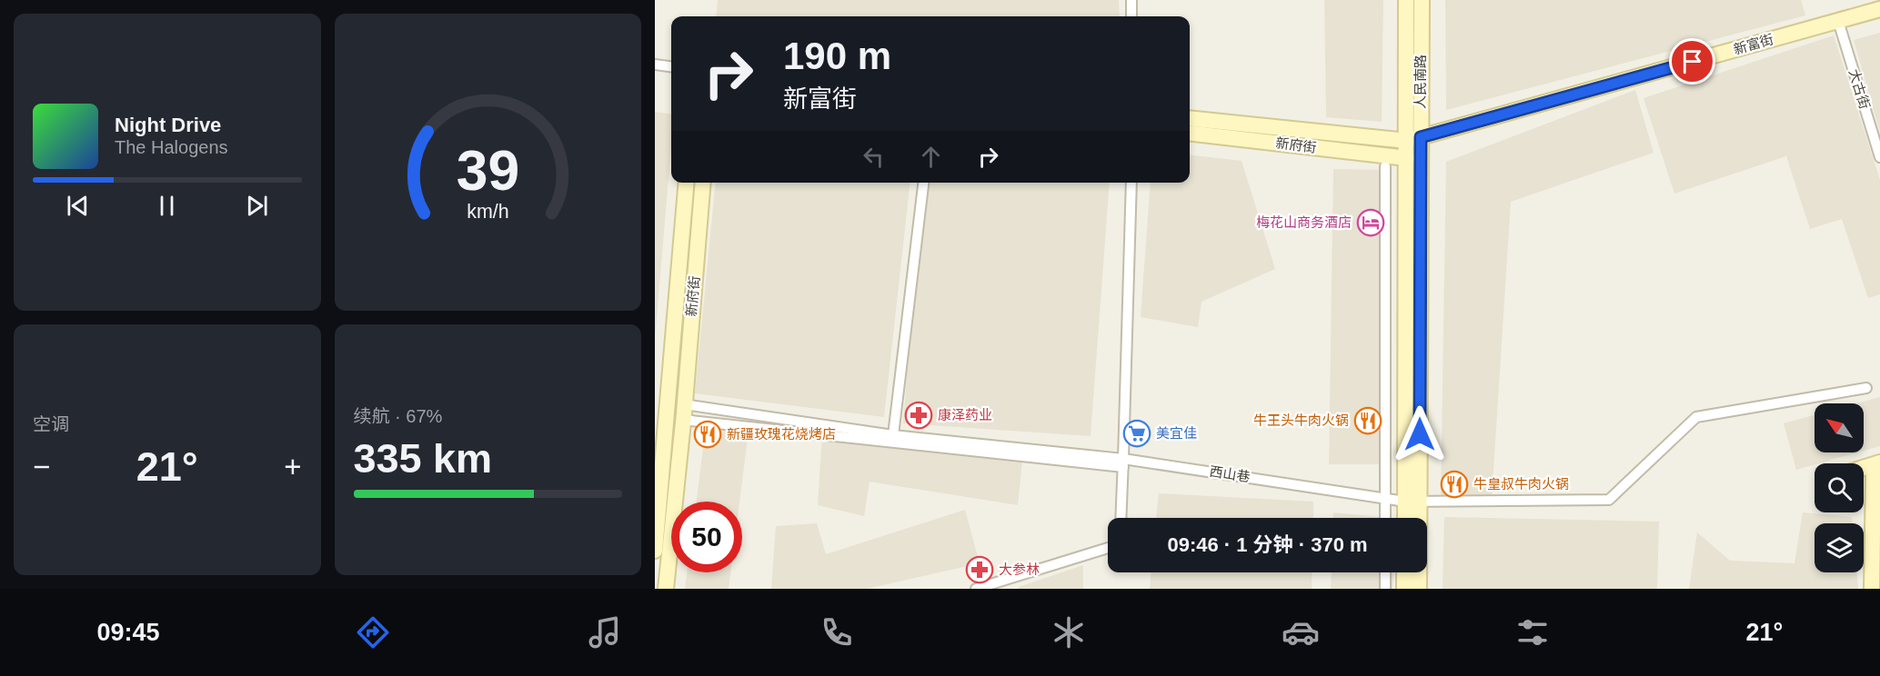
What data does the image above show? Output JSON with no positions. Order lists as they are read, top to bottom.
{
  "streets": {
    "street": [
      "新富街",
      "人民南路",
      "大古街",
      "新府街",
      "西山巷"
    ]
  },
  "crossings": [
    ["新富街", "人民南路"],
    ["新富街", "大古街"],
    ["新富街", "新府街"],
    ["人民南路", "新府街"],
    ["人民南路", "西山巷"]
  ],
  "places": {
    "hotel": ["梅花山商务酒店"],
    "pharmacy": ["康泽药业", "大参林"],
    "restaurant": ["牛王头牛肉火锅", "新疆玫瑰花烧烤店", "牛皇叔牛肉火锅"],
    "supermarket": ["美宜佳"]
  },
  "north": "top left",
  "page": {
    "turn": ["190 m", "新富街"],
    "song": ["Night Drive", "The Halogens"],
    "tile": [
      "空调",
      ["续航 · 67%", "335 km"]
    ],
    "heat": ["−", "21°", "+"],
    "limit": "50",
    "trip": "09:46 · 1 分钟 · 370 m",
    "tabs": ["09:45", "21°"],
    "gauge": ["39", "km/h"]
  }
}
